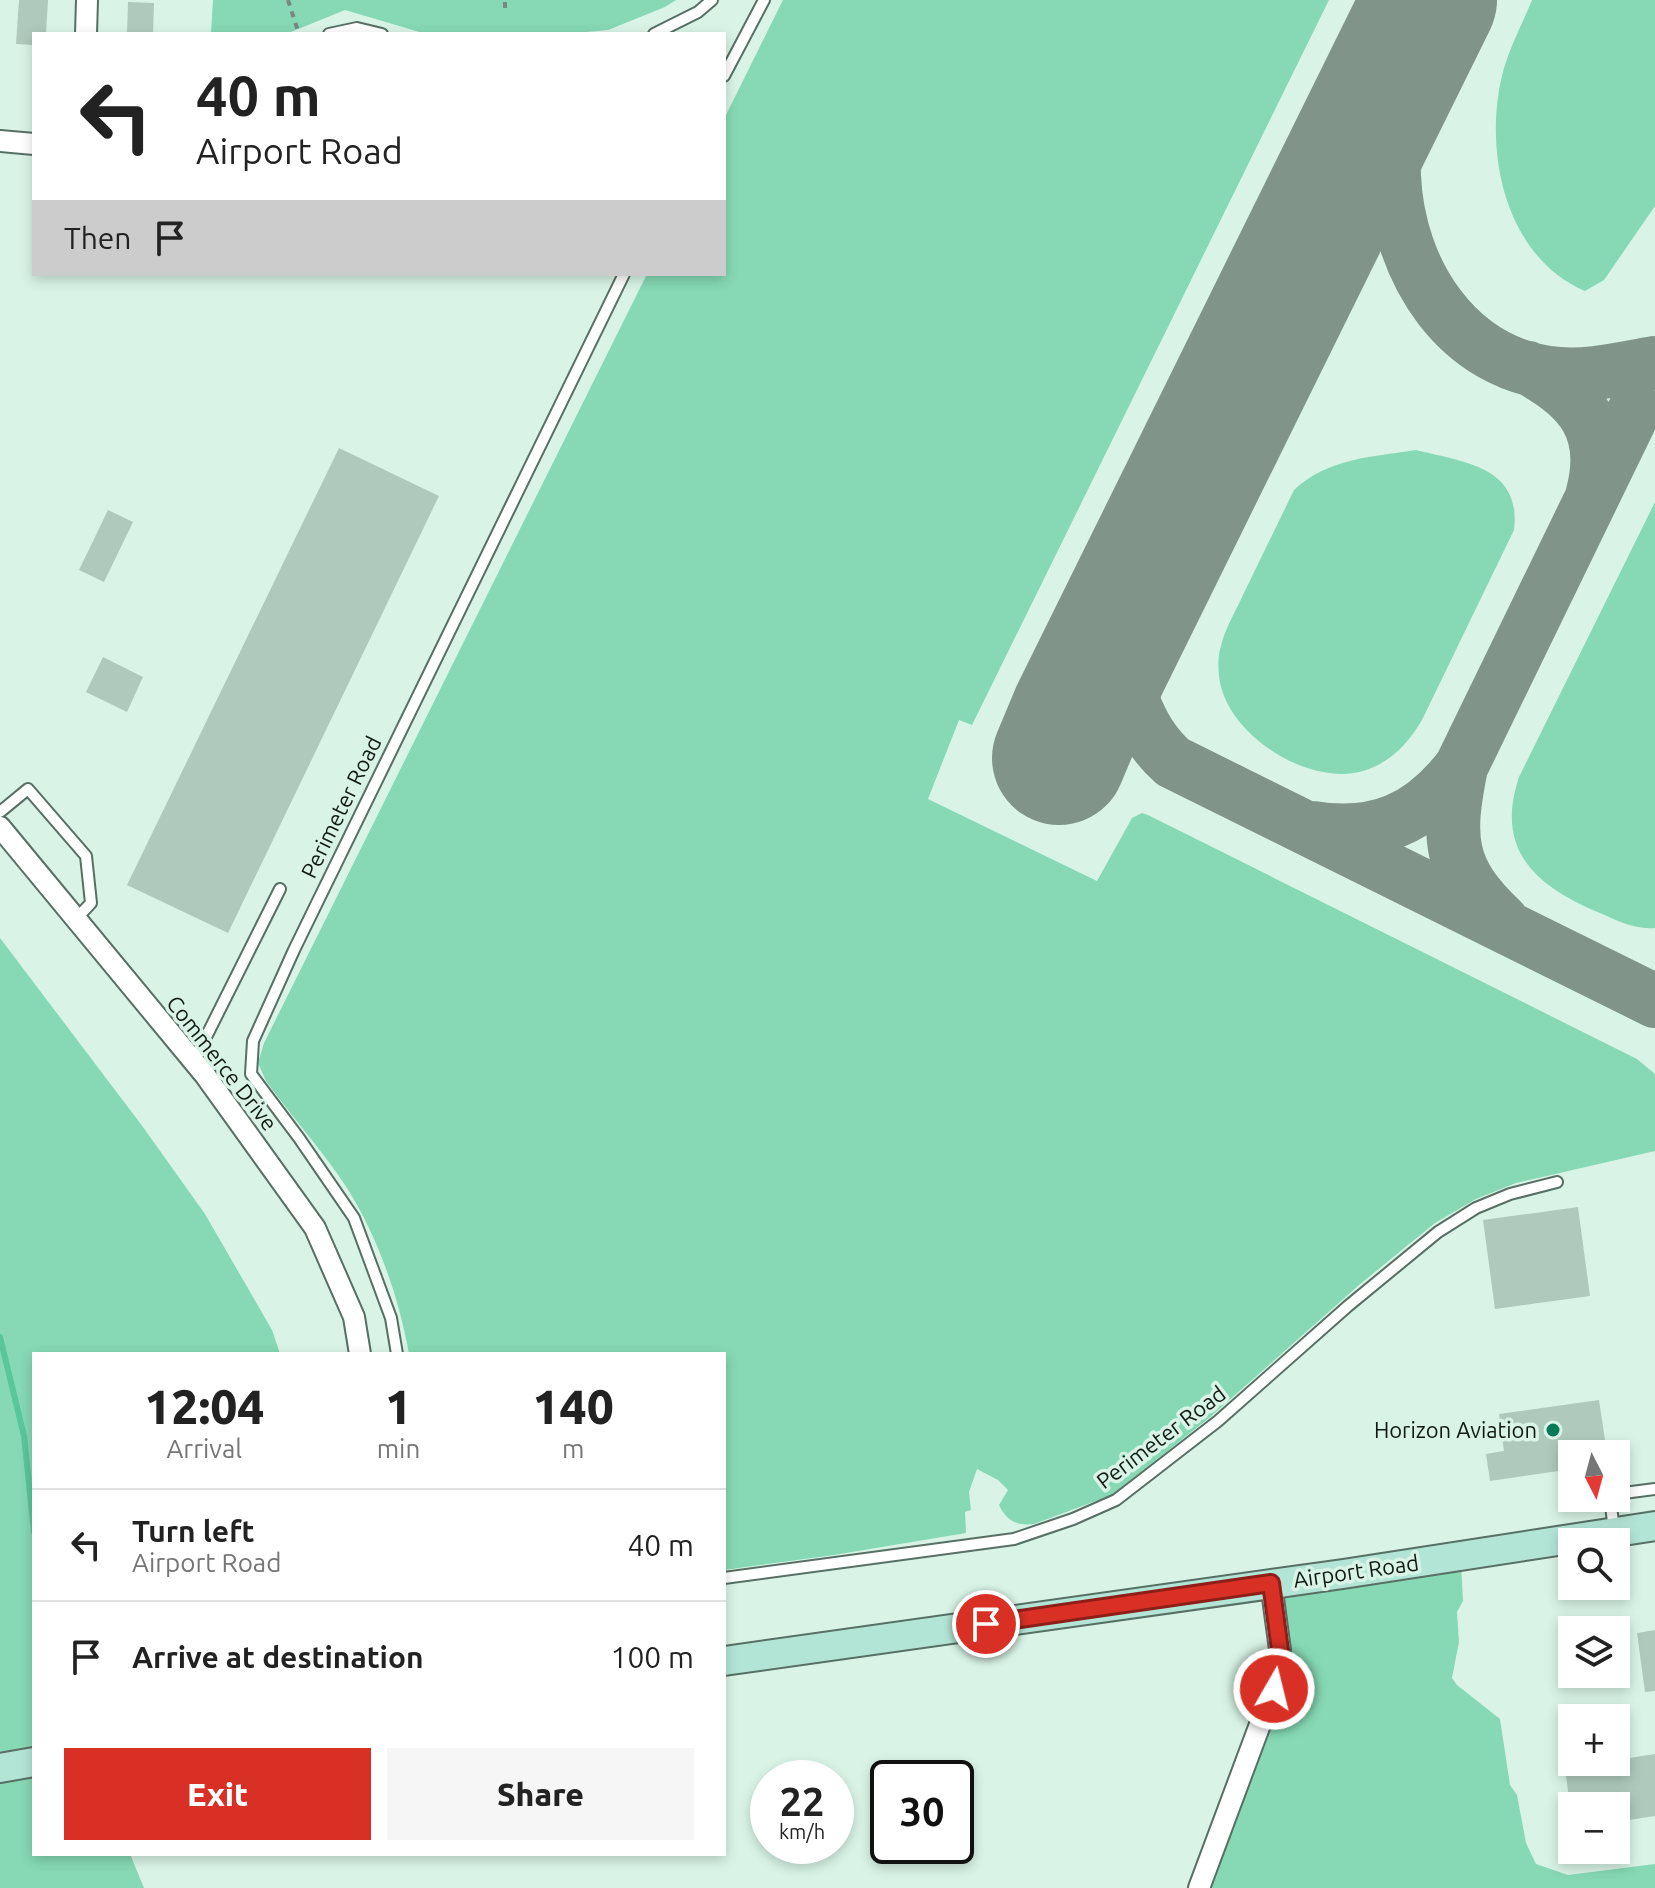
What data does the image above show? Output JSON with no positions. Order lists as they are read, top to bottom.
{
  "streets": {
    "main road": ["Airport Road"],
    "street": ["Commerce Drive"],
    "lane": ["Perimeter Road"]
  },
  "places": ["Horizon Aviation"],
  "north": "bottom",
  "page": {
    "turn": ["40 m", "Airport Road"],
    "then": "Then",
    "eta": [
      "12:04",
      "Arrival",
      "1",
      "min",
      "140",
      "m"
    ],
    "map_buttons": ["+", "−"],
    "list": [
      {
        "name": "Turn left",
        "note": "Airport Road",
        "value": "40 m"
      },
      {
        "name": "Arrive at destination",
        "value": "100 m"
      }
    ],
    "buttons": ["Exit", "Share"],
    "speed": "22 km/h",
    "limit": "30"
  }
}
